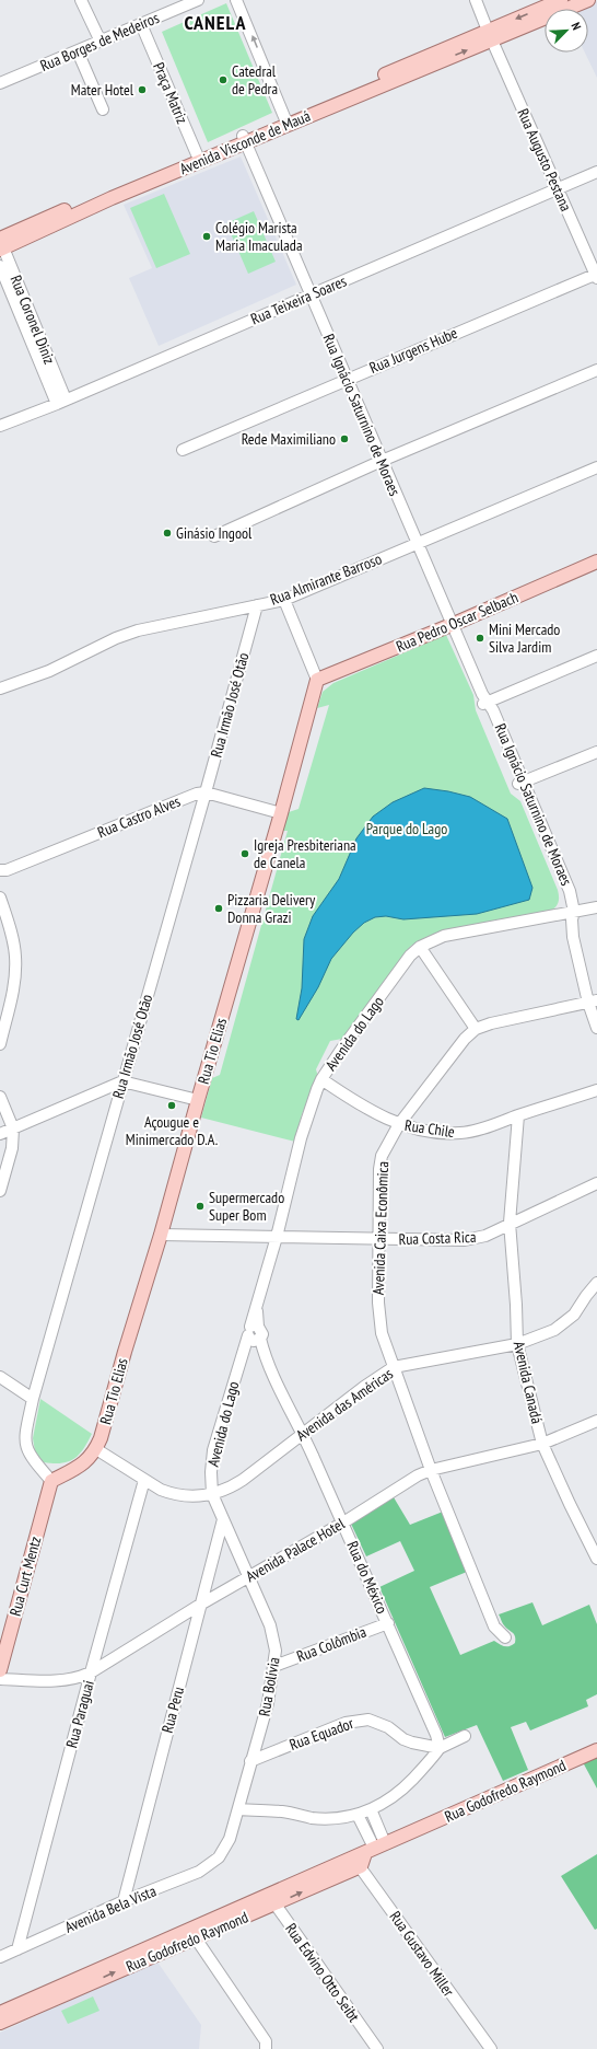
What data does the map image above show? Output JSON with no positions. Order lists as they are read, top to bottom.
{
  "streets": {
    "main road": [
      "Avenida Visconde de Mauá",
      "Rua Pedro Oscar Selbach",
      "Rua Tio Elias",
      "Rua Curt Mentz",
      "Rua Godofredo Raymond"
    ],
    "street": [
      "Rua Borges de Medeiros",
      "Praça Matriz",
      "Rua Augusto Pestana",
      "Rua Teixeira Soares",
      "Rua Coronel Diniz",
      "Rua Jurgens Hube",
      "Rua Ignácio Saturnino de Moraes",
      "Rua Almirante Barroso",
      "Rua Irmão José Otão",
      "Rua Castro Alves",
      "Avenida do Lago",
      "Rua Chile",
      "Avenida Caixa Econômica",
      "Rua Costa Rica",
      "Avenida Canadá",
      "Avenida das Américas",
      "Avenida Palace Hotel",
      "Rua do México",
      "Rua Colômbia",
      "Rua Bolívia",
      "Rua Peru",
      "Rua Paraguai",
      "Rua Equador",
      "Avenida Bela Vista",
      "Rua Gustavo Miller",
      "Rua Edvino Otto Seibt"
    ]
  },
  "crossings": [
    ["Rua Borges de Medeiros", "Praça Matriz"],
    ["Praça Matriz", "Avenida Visconde de Mauá"],
    ["Avenida Visconde de Mauá", "Rua Augusto Pestana"],
    ["Avenida Visconde de Mauá", "Rua Coronel Diniz"],
    ["Avenida Visconde de Mauá", "Rua Ignácio Saturnino de Moraes"],
    ["Rua Augusto Pestana", "Rua Teixeira Soares"],
    ["Rua Augusto Pestana", "Rua Jurgens Hube"],
    ["Rua Teixeira Soares", "Rua Coronel Diniz"],
    ["Rua Teixeira Soares", "Rua Ignácio Saturnino de Moraes"],
    ["Rua Jurgens Hube", "Rua Ignácio Saturnino de Moraes"],
    ["Rua Ignácio Saturnino de Moraes", "Rua Almirante Barroso"],
    ["Rua Ignácio Saturnino de Moraes", "Rua Pedro Oscar Selbach"],
    ["Rua Ignácio Saturnino de Moraes", "Avenida do Lago"],
    ["Rua Ignácio Saturnino de Moraes", "Avenida Caixa Econômica"],
    ["Rua Almirante Barroso", "Rua Irmão José Otão"],
    ["Rua Pedro Oscar Selbach", "Rua Tio Elias"],
    ["Rua Irmão José Otão", "Rua Castro Alves"],
    ["Rua Irmão José Otão", "Rua Tio Elias"],
    ["Rua Irmão José Otão", "Rua Curt Mentz"],
    ["Avenida do Lago", "Rua Chile"],
    ["Avenida do Lago", "Rua Costa Rica"],
    ["Avenida do Lago", "Avenida das Américas"],
    ["Avenida do Lago", "Rua do México"],
    ["Avenida do Lago", "Rua Bolívia"],
    ["Rua Tio Elias", "Rua Costa Rica"],
    ["Rua Tio Elias", "Avenida das Américas"],
    ["Rua Tio Elias", "Rua Curt Mentz"],
    ["Rua Chile", "Avenida Caixa Econômica"],
    ["Rua Chile", "Avenida Canadá"],
    ["Avenida Caixa Econômica", "Rua Costa Rica"],
    ["Avenida Caixa Econômica", "Avenida das Américas"],
    ["Avenida Caixa Econômica", "Avenida Palace Hotel"],
    ["Rua Costa Rica", "Avenida Canadá"],
    ["Avenida Canadá", "Avenida das Américas"],
    ["Avenida Canadá", "Avenida Palace Hotel"],
    ["Avenida das Américas", "Rua do México"],
    ["Avenida das Américas", "Rua Bolívia"],
    ["Avenida das Américas", "Rua Paraguai"],
    ["Avenida Palace Hotel", "Rua do México"],
    ["Avenida Palace Hotel", "Rua Bolívia"],
    ["Avenida Palace Hotel", "Rua Peru"],
    ["Avenida Palace Hotel", "Rua Paraguai"],
    ["Rua do México", "Rua Colômbia"],
    ["Rua do México", "Rua Equador"],
    ["Rua Colômbia", "Rua Bolívia"],
    ["Rua Bolívia", "Rua Peru"],
    ["Rua Bolívia", "Rua Equador"],
    ["Rua Bolívia", "Avenida Bela Vista"],
    ["Rua Peru", "Avenida Bela Vista"],
    ["Rua Paraguai", "Avenida Bela Vista"],
    ["Rua Godofredo Raymond", "Rua Gustavo Miller"],
    ["Rua Godofredo Raymond", "Rua Edvino Otto Seibt"]
  ],
  "districts": ["CANELA"],
  "parks": ["Parque do Lago"],
  "places": [
    "Catedral de Pedra",
    "Mater Hotel",
    "Colégio Marista Maria Imaculada",
    "Rede Maximiliano",
    "Ginásio Ingool",
    "Mini Mercado Silva Jardim",
    "Igreja Presbiteriana de Canela",
    "Pizzaria Delivery Donna Grazi",
    "Açougue e Minimercado D.A.",
    "Supermercado Super Bom"
  ],
  "north": "top right"
}
